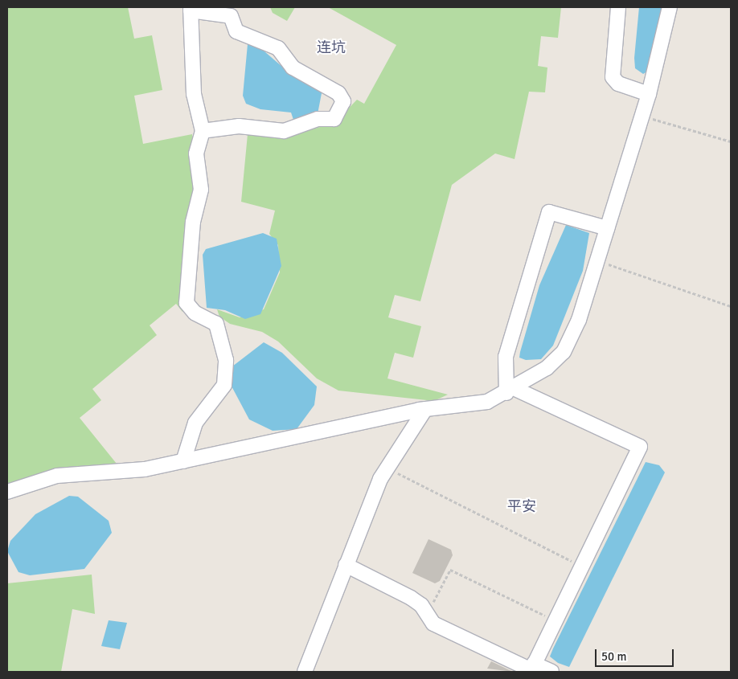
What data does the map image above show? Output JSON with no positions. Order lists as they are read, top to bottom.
{
  "districts": ["连坑", "平安"],
  "scale_bar": "50 m"
}
